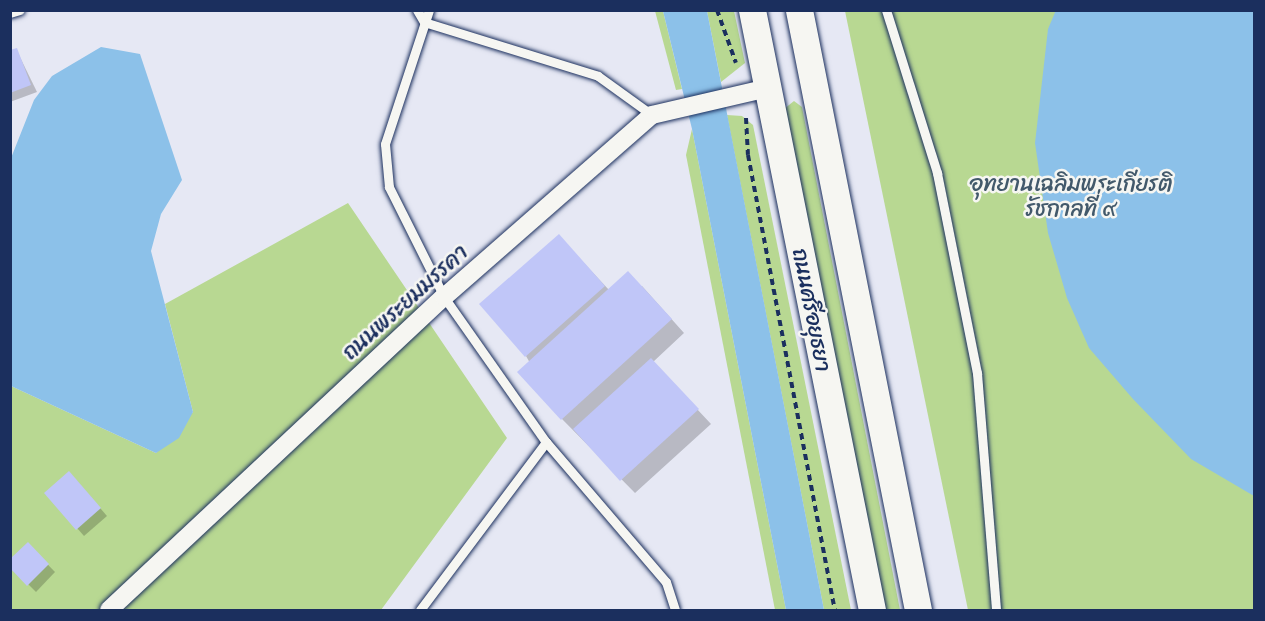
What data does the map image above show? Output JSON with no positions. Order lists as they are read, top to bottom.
{
  "streets": {
    "main road": ["ถนนศรีอยุธยา"],
    "street": ["ถนนพระยมมรรคา"]
  },
  "parks": ["อุทยานเฉลิมพระเกียรติ รัชกาลที่ ๙"]
}
